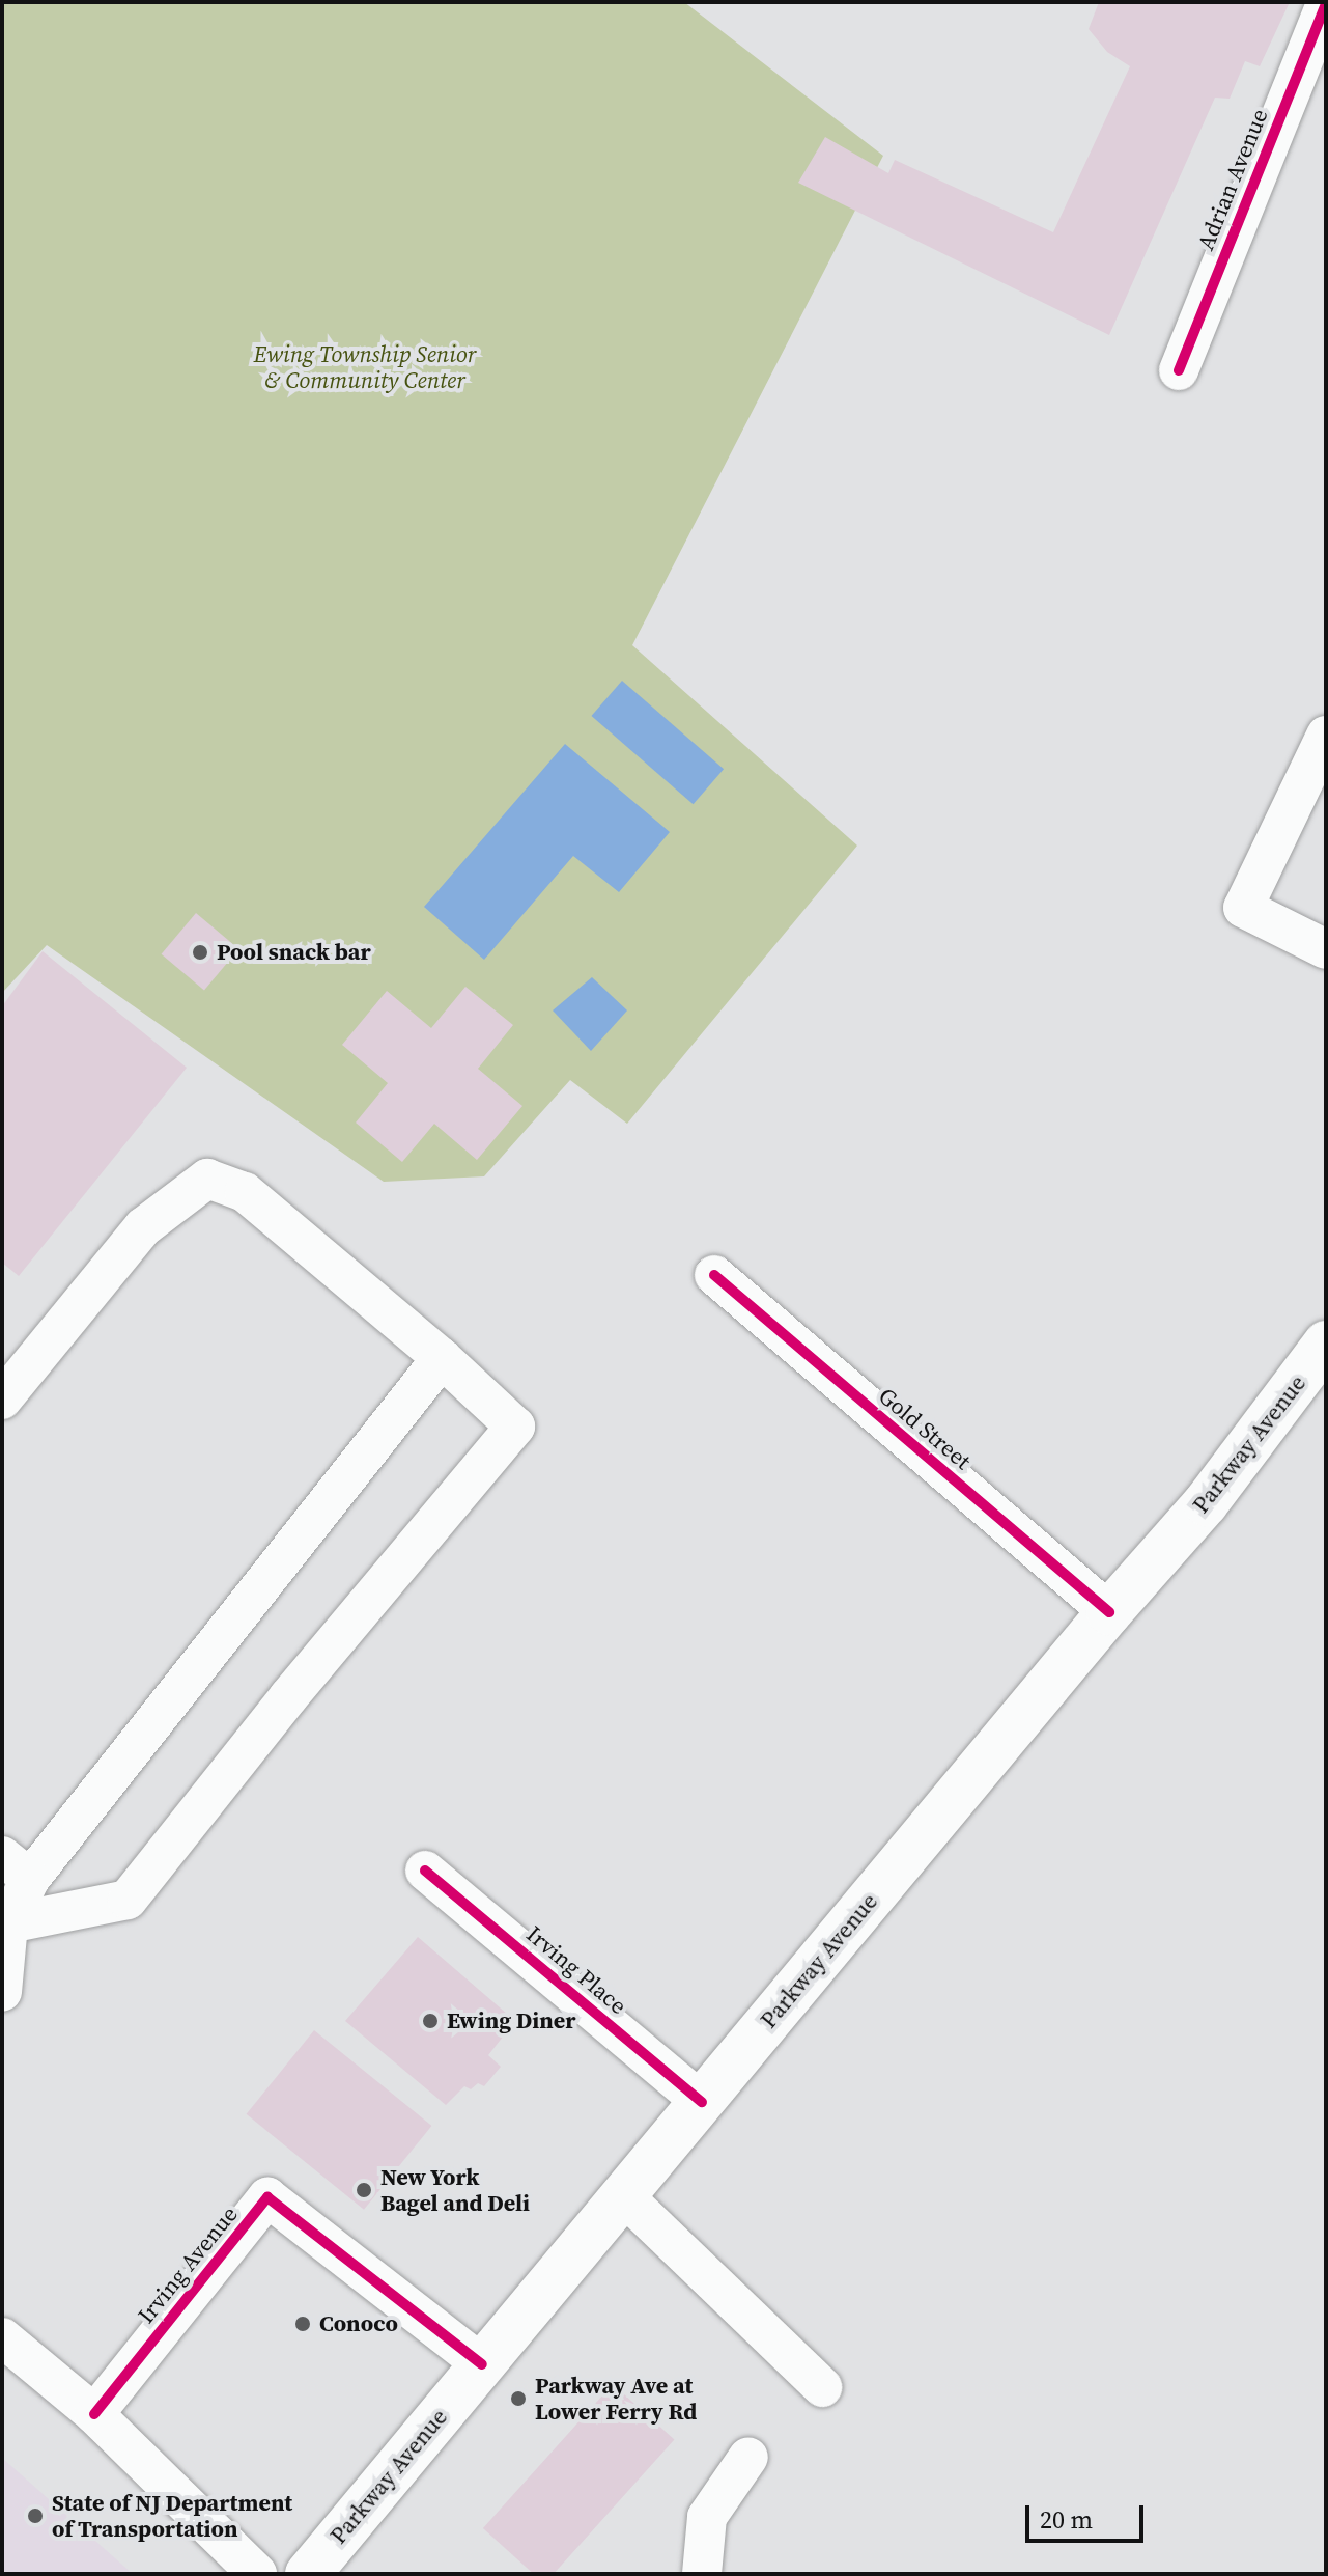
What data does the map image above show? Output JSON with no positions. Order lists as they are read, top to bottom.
{
  "streets": {
    "main road": ["Parkway Avenue"],
    "street": [
      "Adrian Avenue",
      "Gold Street",
      "Irving Place",
      "Irving Avenue"
    ]
  },
  "crossings": [
    ["Gold Street", "Parkway Avenue"],
    ["Parkway Avenue", "Irving Place"],
    ["Parkway Avenue", "Irving Avenue"]
  ],
  "parks": ["Ewing Township Senior & Community Center"],
  "places": [
    "Pool snack bar",
    "Ewing Diner",
    "New York Bagel and Deli",
    "Conoco",
    "Parkway Ave at Lower Ferry Rd",
    "State of NJ Department of Transportation"
  ],
  "scale_bar": "20 m"
}
